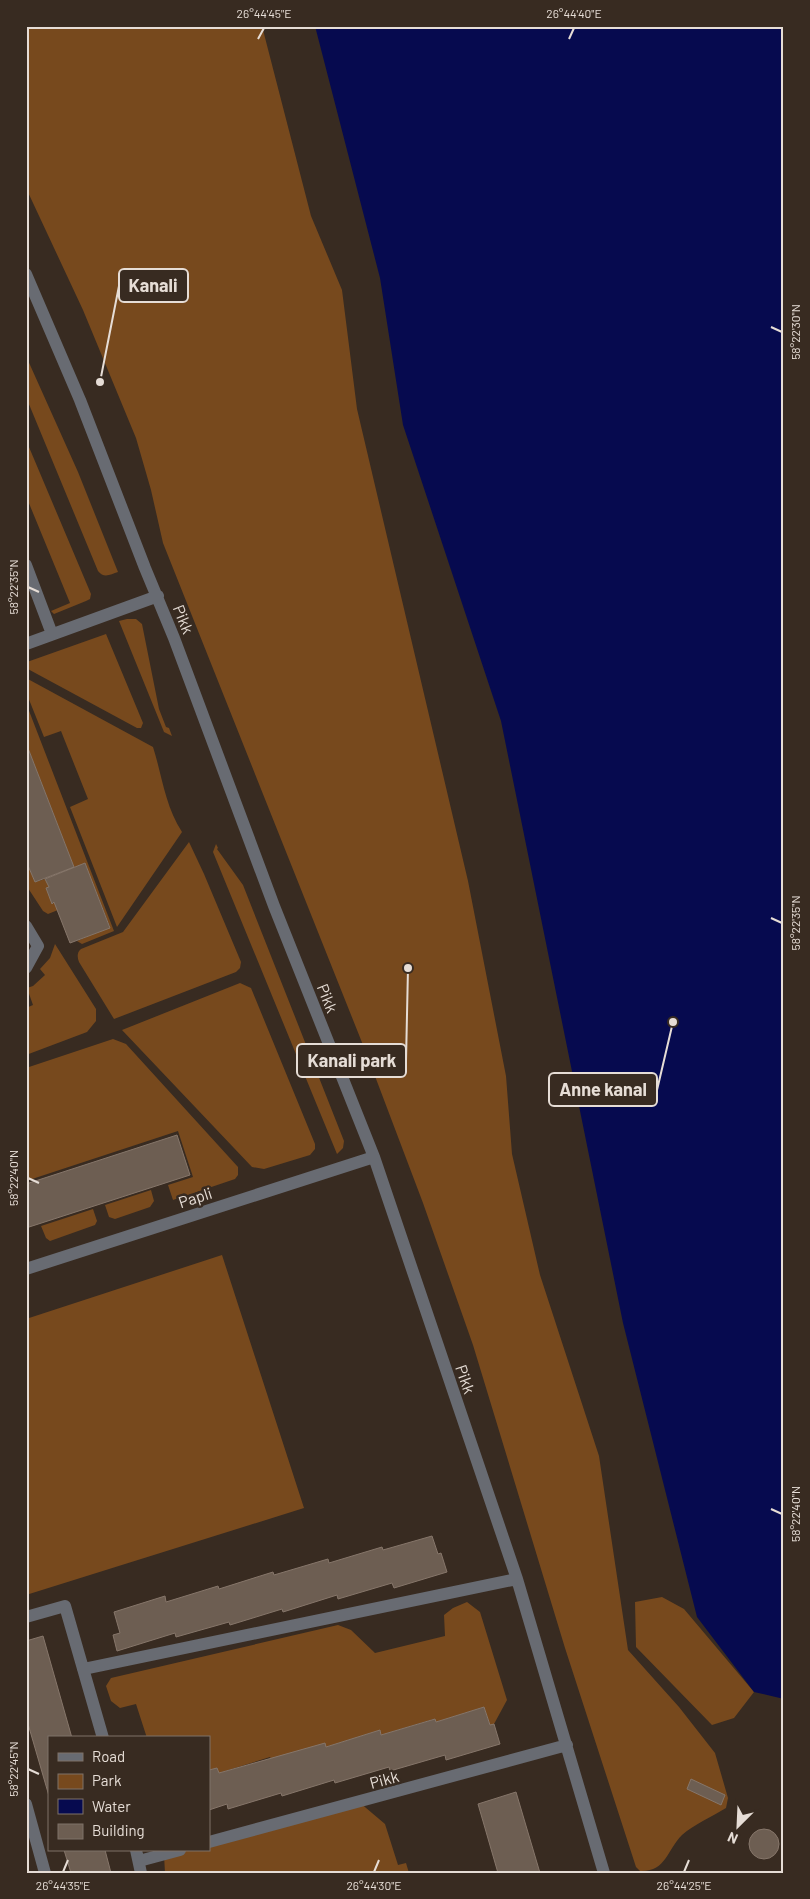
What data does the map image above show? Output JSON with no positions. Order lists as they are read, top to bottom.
{
  "streets": {
    "street": ["Pikk", "Papli"]
  },
  "crossings": [
    ["Pikk", "Papli"]
  ],
  "places": ["Kanali", "Kanali park", "Anne kanal"],
  "legend": [
    "Road",
    "Park",
    "Water",
    "Building"
  ],
  "north": "bottom left",
  "coordinates": [
    "26°44'45\"E",
    "26°44'40\"E",
    "58°22'30\"N",
    "58°22'35\"N",
    "58°22'40\"N",
    "58°22'45\"N",
    "26°44'35\"E",
    "26°44'30\"E",
    "26°44'25\"E"
  ]
}
